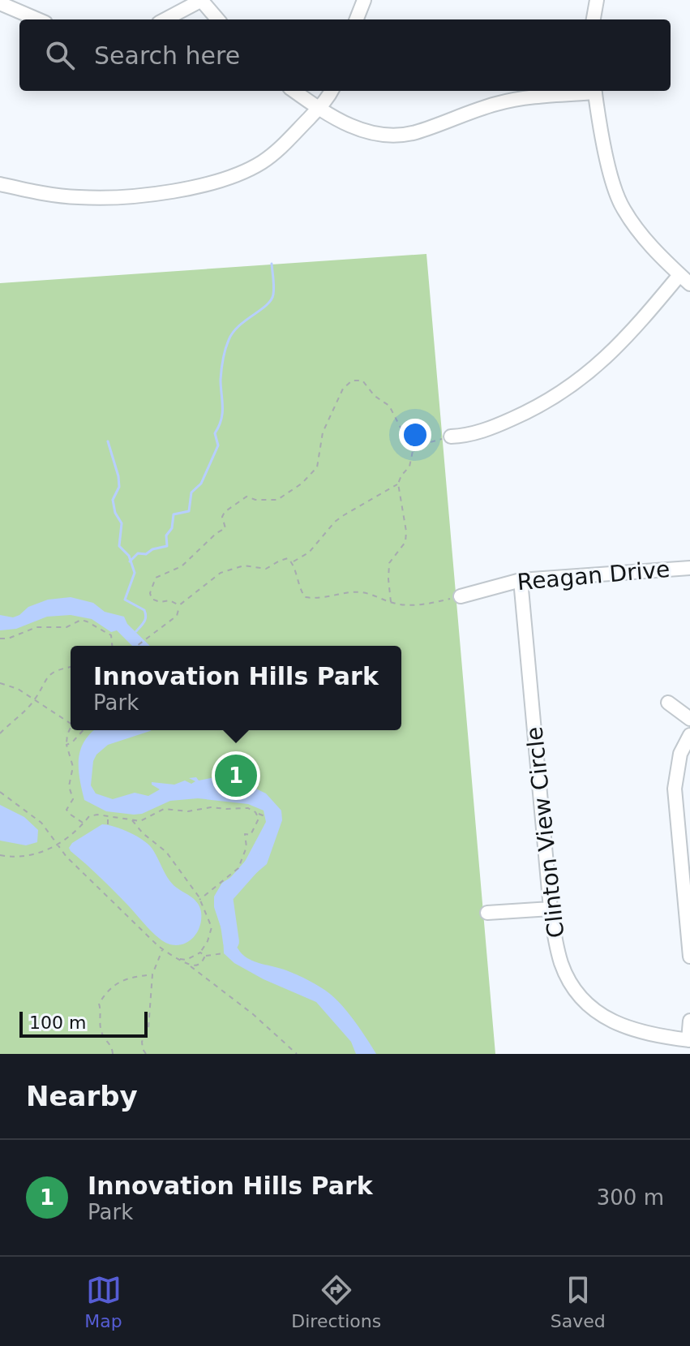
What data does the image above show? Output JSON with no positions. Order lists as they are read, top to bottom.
{
  "streets": {
    "street": ["Reagan Drive", "Clinton View Circle"]
  },
  "crossings": [
    ["Reagan Drive", "Clinton View Circle"]
  ],
  "scale_bar": "100 m",
  "page": {
    "search": "Search here",
    "popup": ["Innovation Hills Park", "Park"],
    "pins": "1",
    "scale": "100 m",
    "heading": "Nearby",
    "list": [
      {
        "mark": "1",
        "name": "Innovation Hills Park",
        "note": "Park",
        "value": "300 m"
      }
    ],
    "nav": ["Map", "Directions", "Saved"]
  }
}
